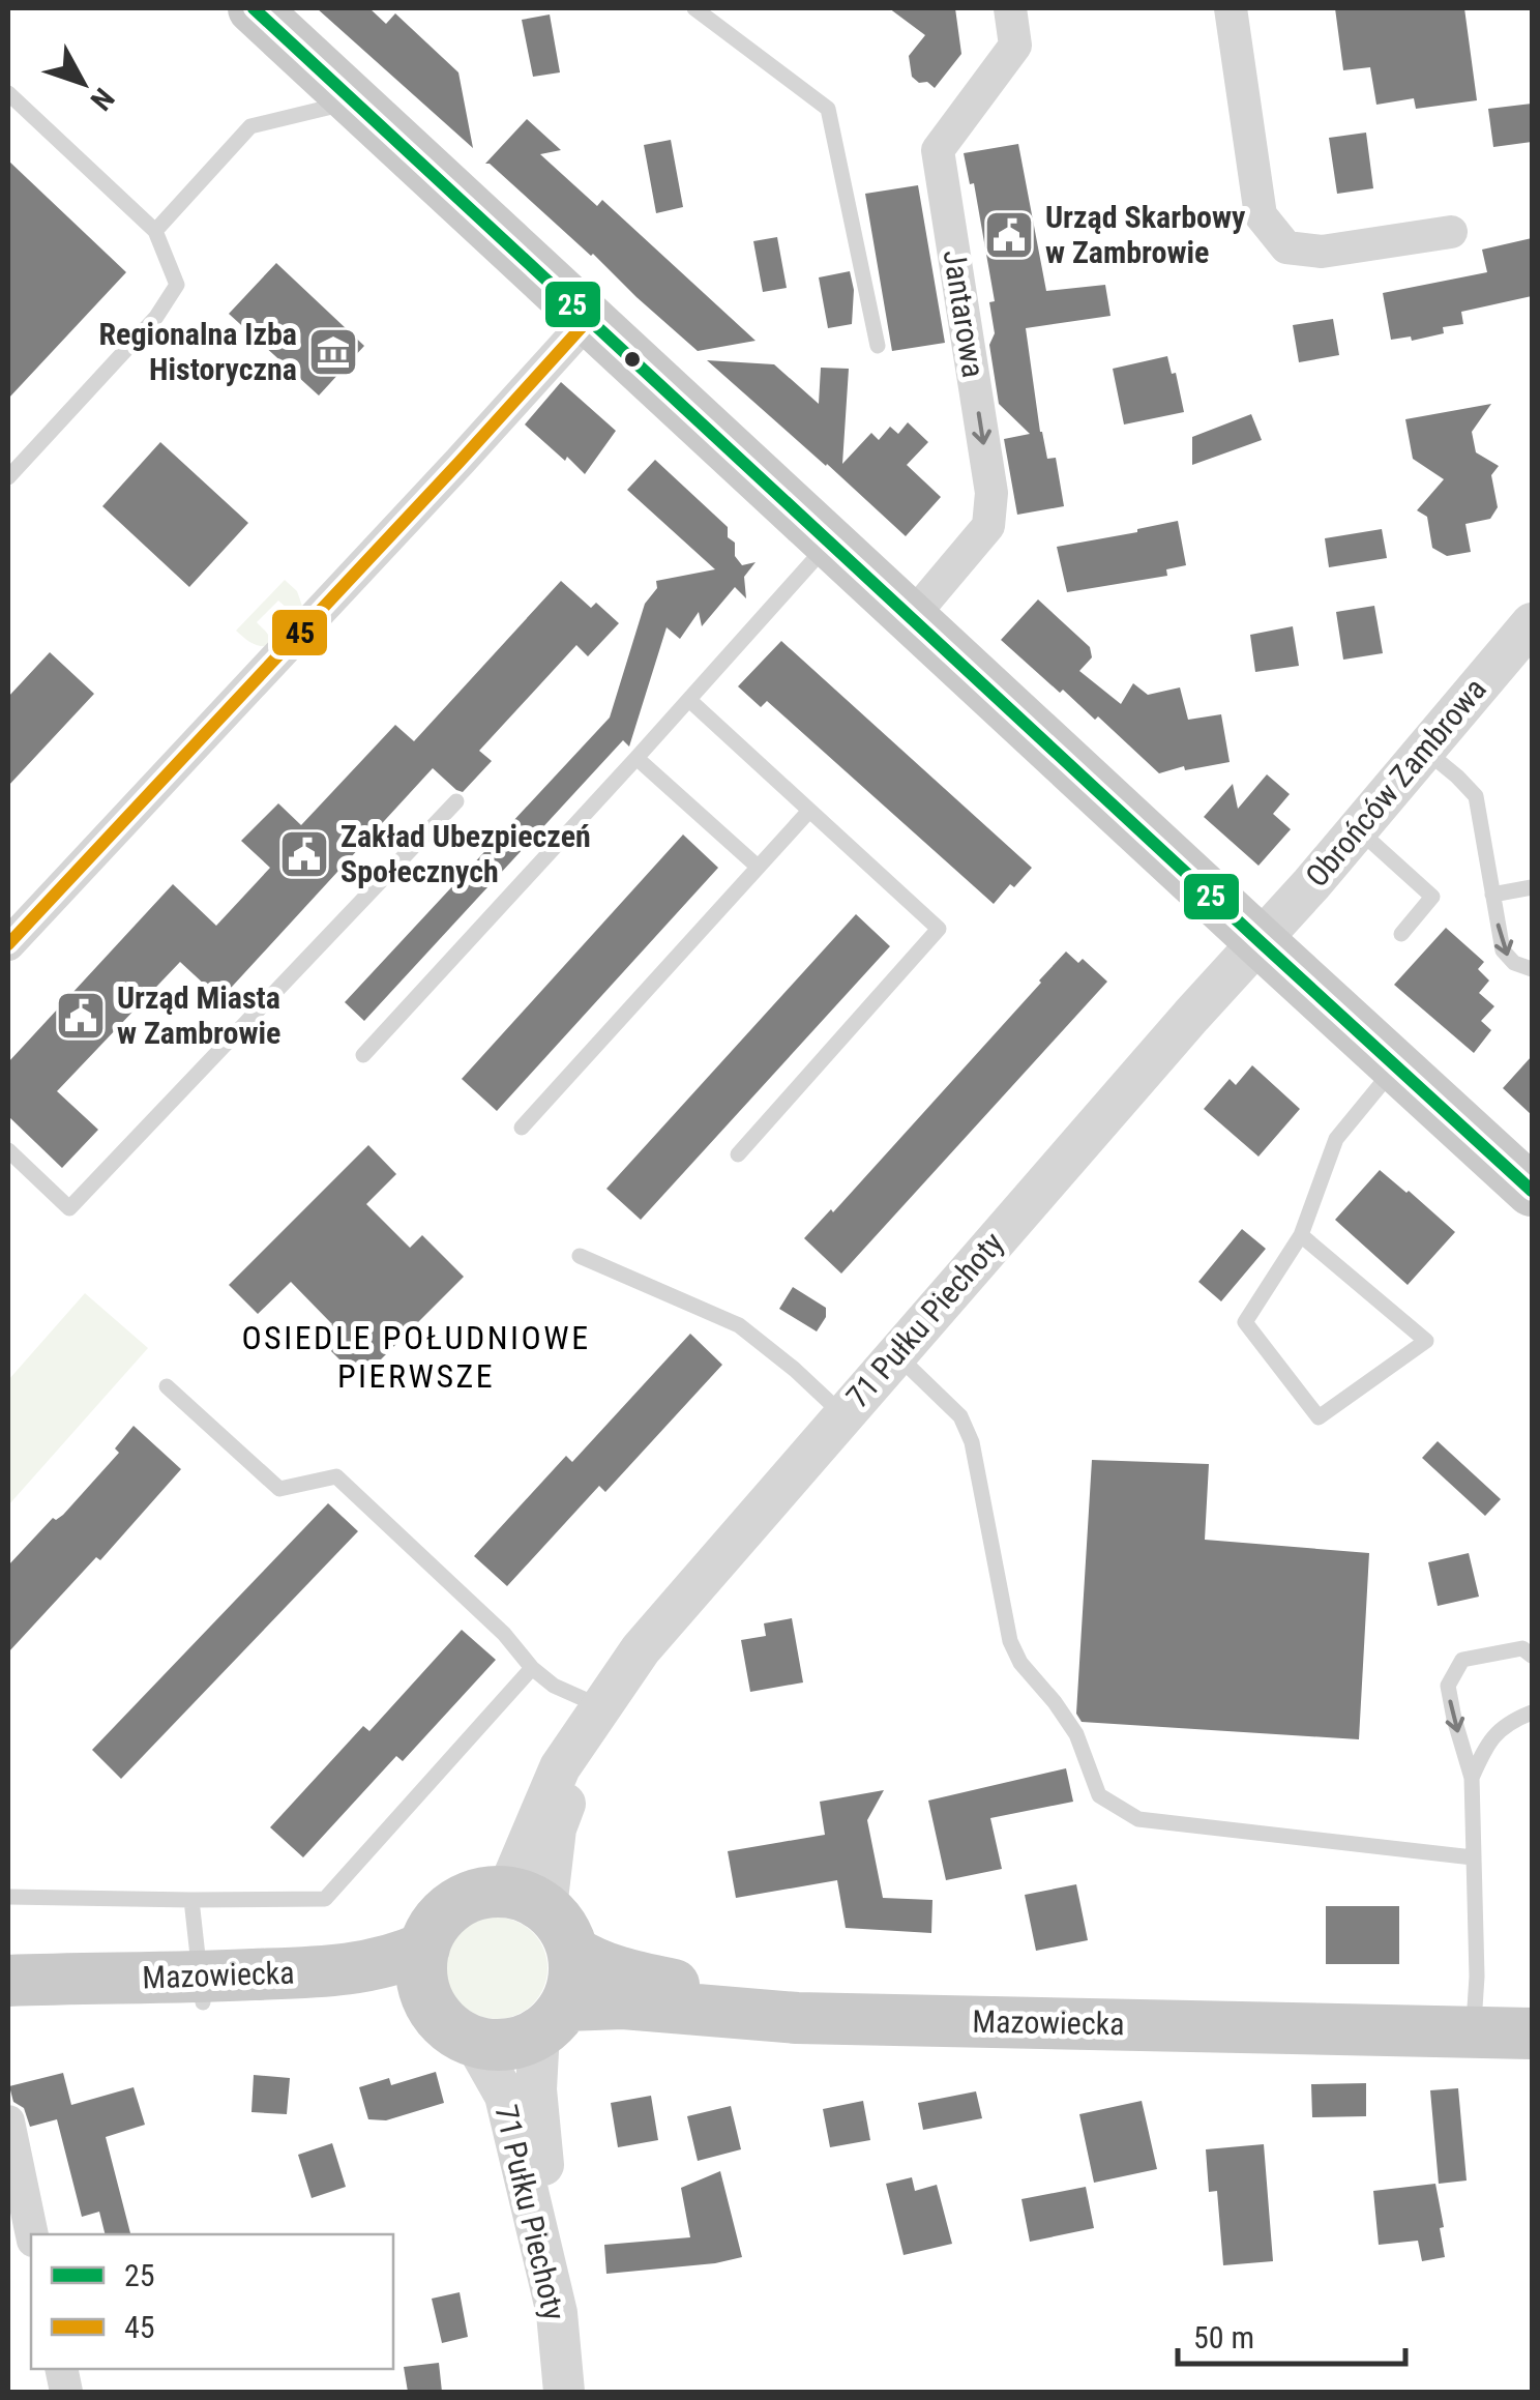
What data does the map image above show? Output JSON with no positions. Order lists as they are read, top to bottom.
{
  "streets": {
    "main road": ["Mazowiecka"],
    "street": ["Jantarowa", "Obrońców Zambrowa", "71 Pułku Piechoty"]
  },
  "crossings": [
    ["Obrońców Zambrowa", "71 Pułku Piechoty"],
    ["71 Pułku Piechoty", "Mazowiecka"]
  ],
  "one_way": ["Jantarowa"],
  "districts": ["OSIEDLE POŁUDNIOWE PIERWSZE"],
  "places": {
    "public building": ["Urząd Skarbowy w Zambrowie", "Zakład Ubezpieczeń Społecznych", "Urząd Miasta w Zambrowie"],
    "museum": ["Regionalna Izba Historyczna"]
  },
  "lines": ["transit line 25", "transit line 45"],
  "legend": ["25", "45"],
  "scale_bar": "50 m",
  "north": "bottom right"
}
